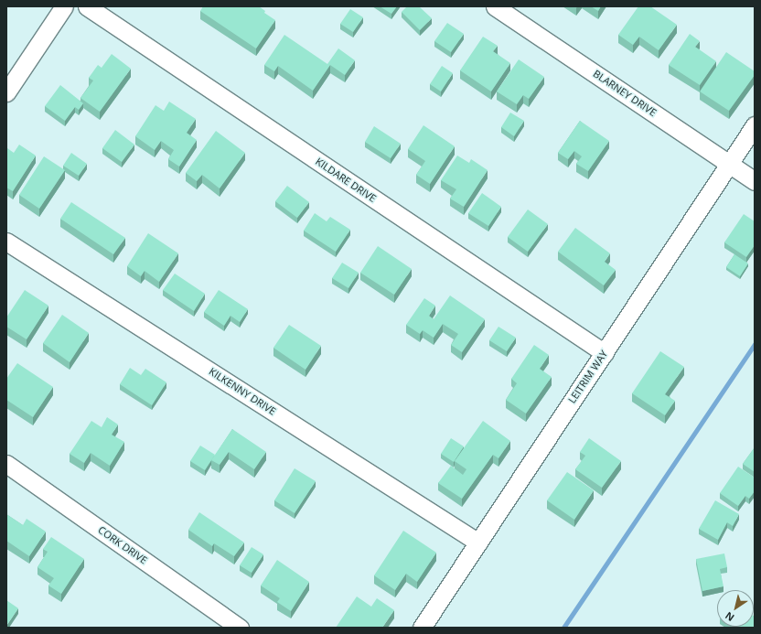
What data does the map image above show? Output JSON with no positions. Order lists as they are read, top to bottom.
{
  "streets": {
    "street": [
      "BLARNEY DRIVE",
      "KILDARE DRIVE",
      "LEITRIM WAY",
      "KILKENNY DRIVE",
      "CORK DRIVE"
    ]
  },
  "crossings": [
    ["BLARNEY DRIVE", "LEITRIM WAY"],
    ["KILDARE DRIVE", "LEITRIM WAY"],
    ["LEITRIM WAY", "KILKENNY DRIVE"]
  ],
  "north": "bottom left"
}
